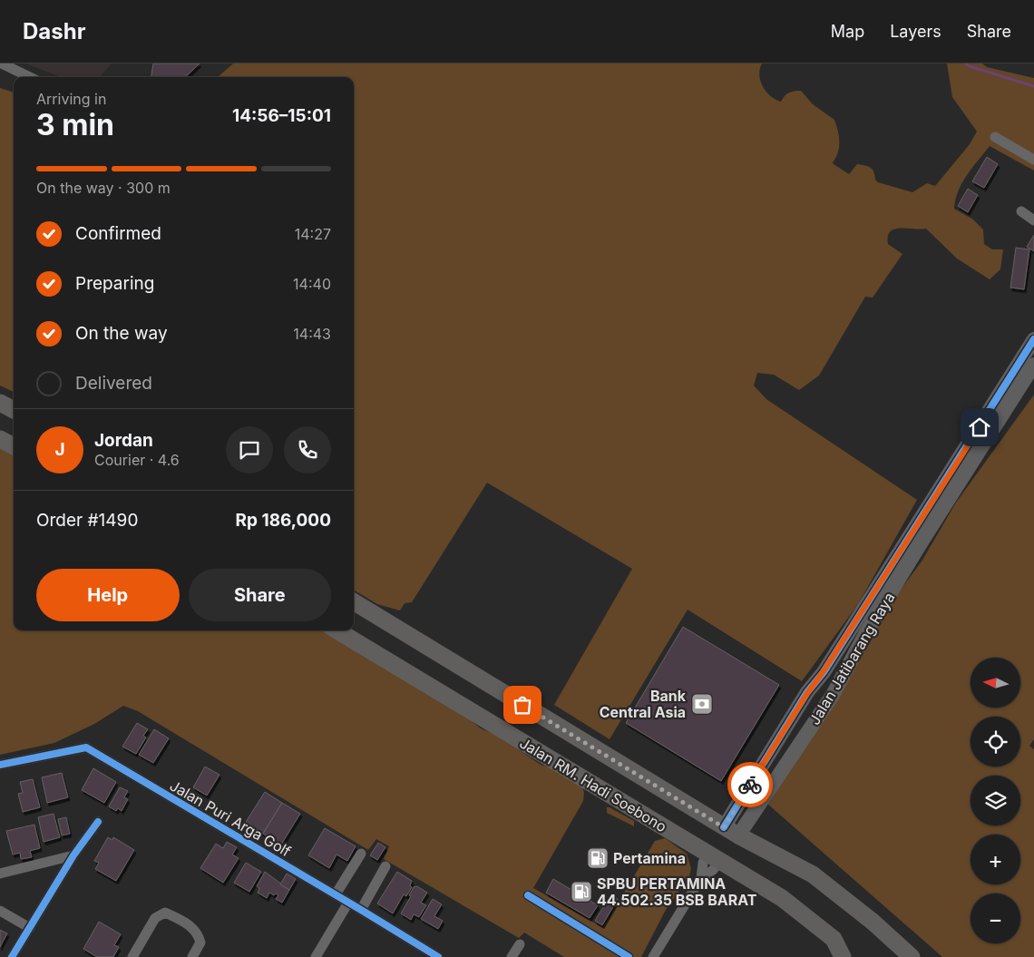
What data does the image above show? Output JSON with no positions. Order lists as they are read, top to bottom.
{
  "streets": {
    "main road": ["Jalan RM. Hadi Soebono"],
    "street": ["Jalan Jatibarang Raya", "Jalan Puri Arga Golf"]
  },
  "places": {
    "bank": ["Bank Central Asia"],
    "fuel station": ["Pertamina", "SPBU PERTAMINA 44.502.35 BSB BARAT"]
  },
  "north": "left",
  "page": {
    "header": "Dashr",
    "nav": ["Map", "Layers", "Share"],
    "heading": ["3 min", "Arriving in", "14:56–15:01"],
    "panel": [
      "Jordan",
      "Courier · 4.6",
      "Order #1490",
      "Rp 186,000"
    ],
    "bar": "On the way · 300 m",
    "list": [
      ["Confirmed", "14:27"],
      ["Preparing", "14:40"],
      ["On the way", "14:43"],
      "Delivered"
    ],
    "round": "J",
    "buttons": ["Help", "Share"],
    "map_buttons": ["+", "−"]
  }
}
